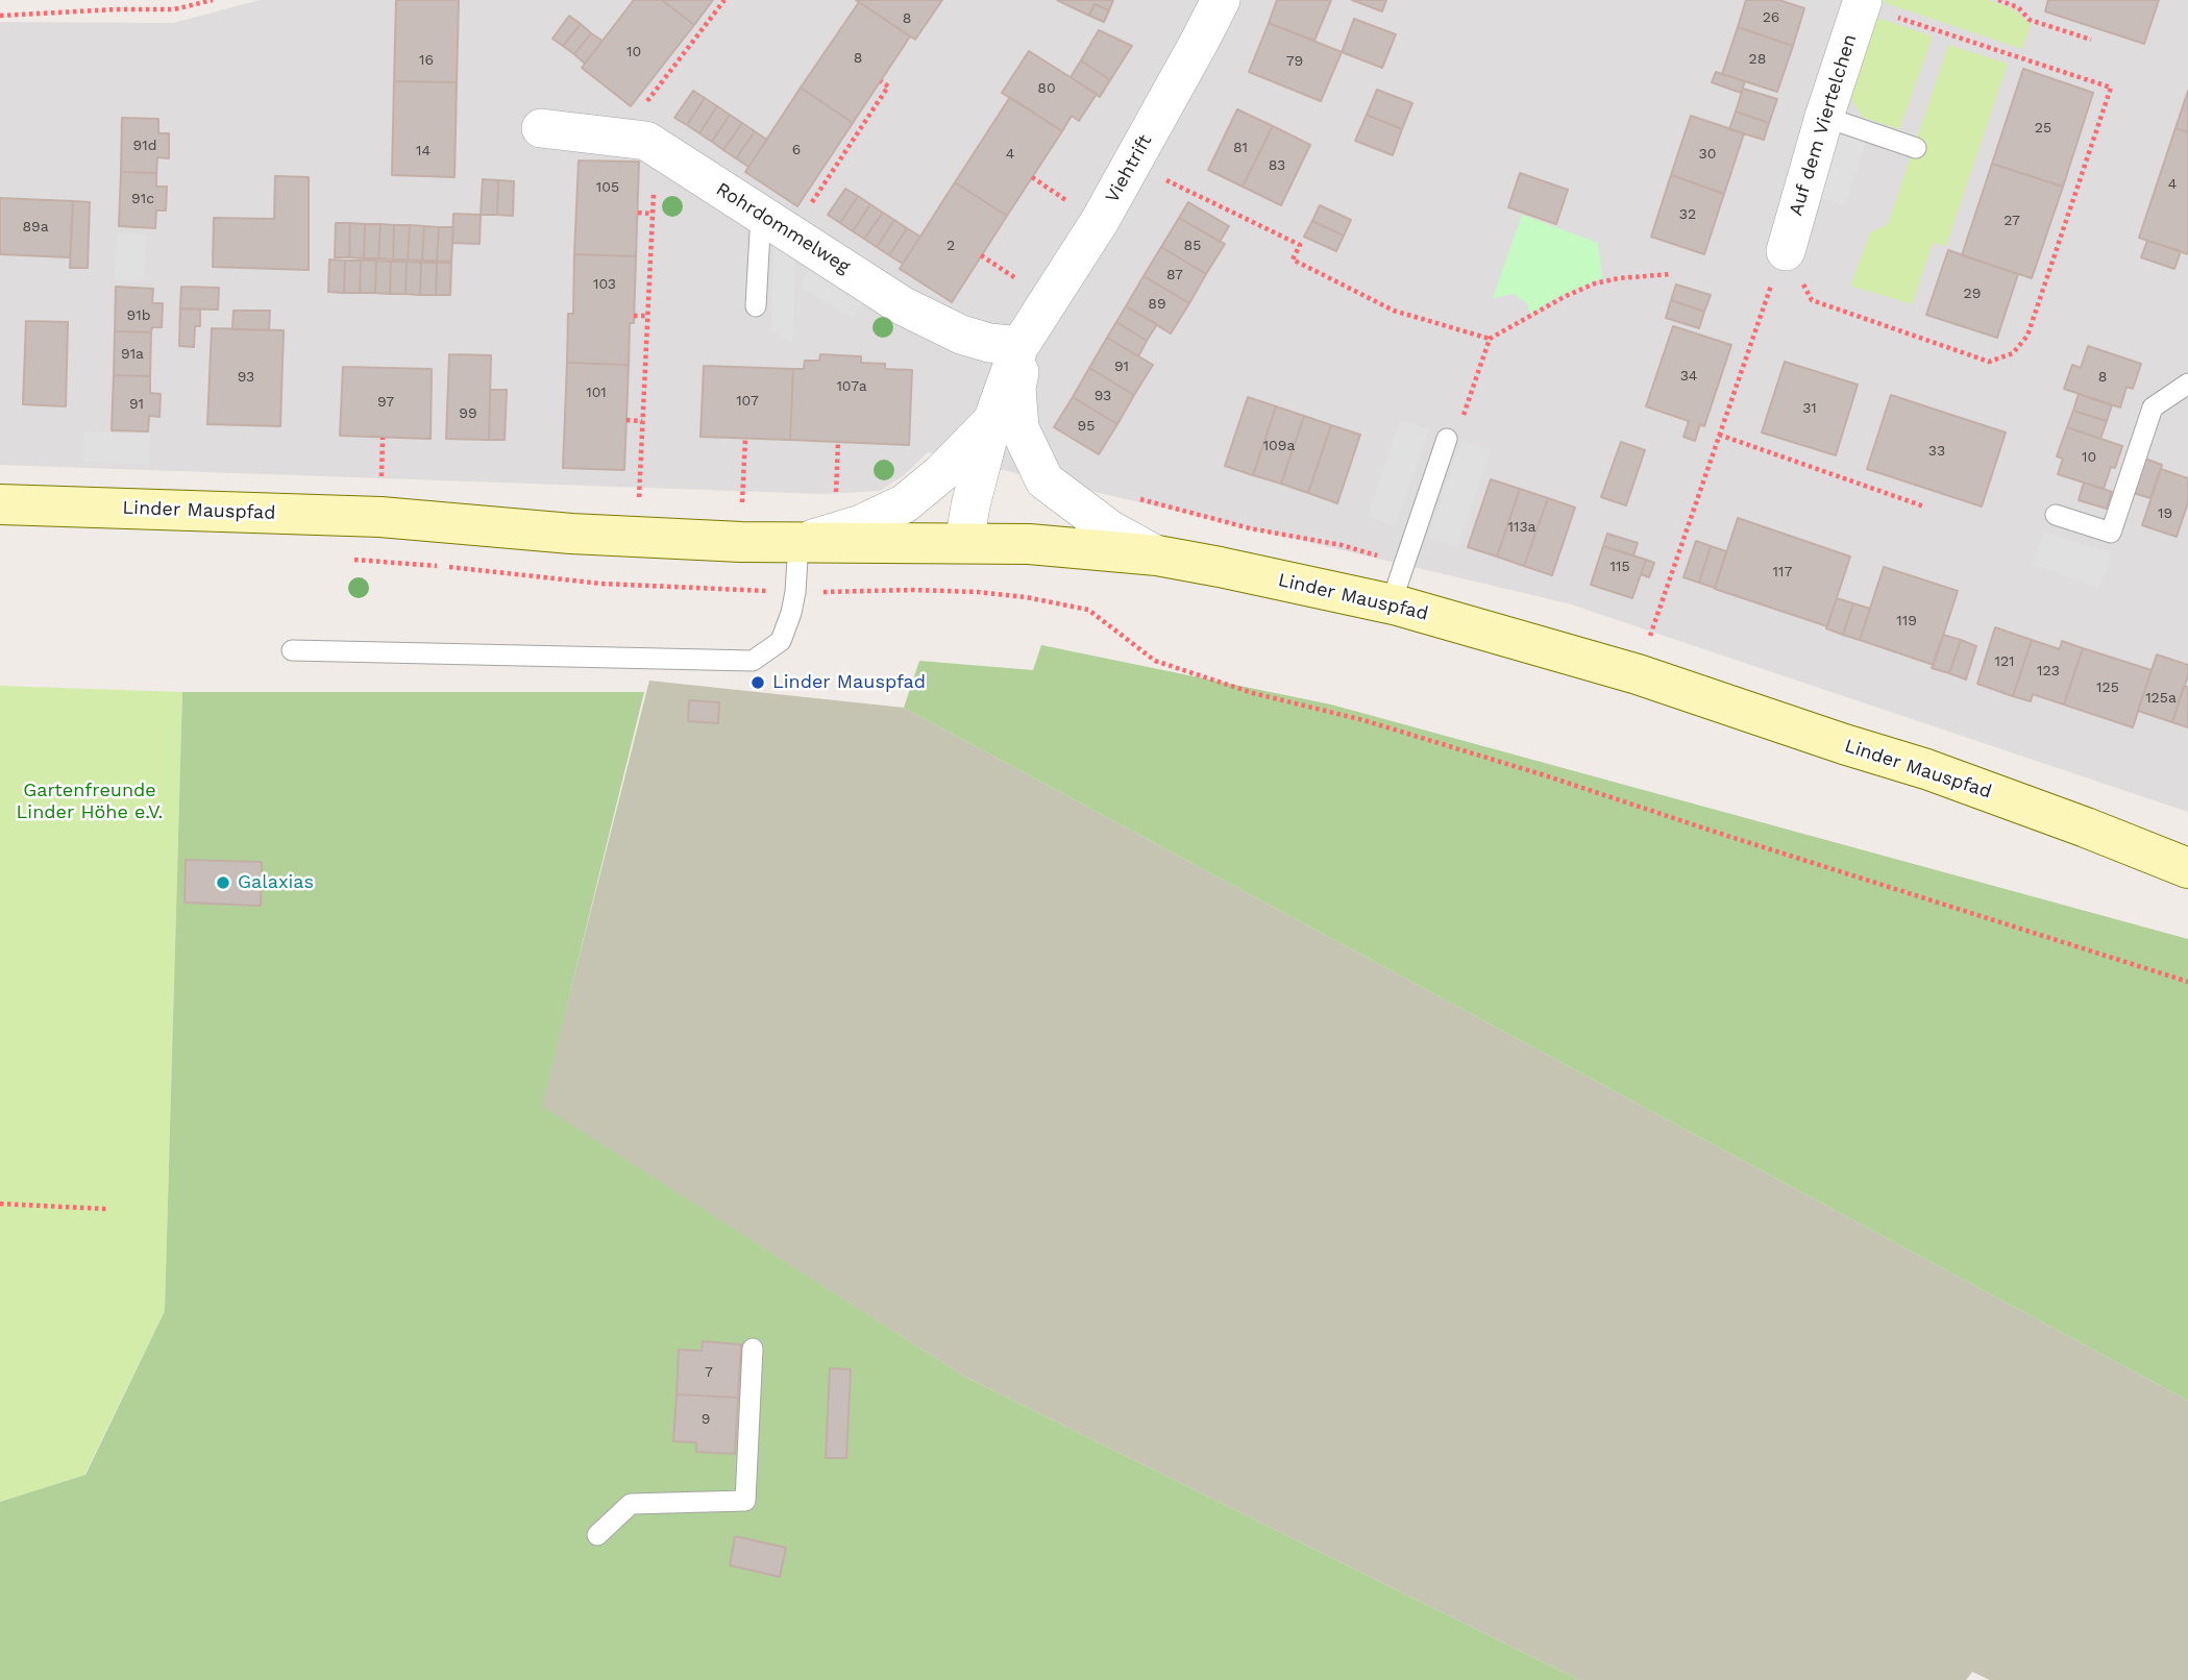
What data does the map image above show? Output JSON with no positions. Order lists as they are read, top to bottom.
{
  "streets": {
    "street": [
      "Auf dem Viertelchen",
      "Viehtrift",
      "Rohrdommelweg",
      "Linder Mauspfad"
    ]
  },
  "crossings": [
    ["Viehtrift", "Rohrdommelweg"],
    ["Viehtrift", "Linder Mauspfad"]
  ],
  "parks": ["Gartenfreunde Linder Höhe e.V."],
  "places": ["Linder Mauspfad", "Galaxias"],
  "house_numbers": [
    "26",
    "8",
    "10",
    "8",
    "28",
    "16",
    "79",
    "80",
    "25",
    "91d",
    "81",
    "6",
    "14",
    "4",
    "30",
    "83",
    "4",
    "105",
    "91c",
    "32",
    "27",
    "89a",
    "2",
    "85",
    "87",
    "103",
    "29",
    "89",
    "91b",
    "91a",
    "91",
    "34",
    "93",
    "8",
    "107a",
    "101",
    "93",
    "107",
    "97",
    "91",
    "31",
    "99",
    "95",
    "109a",
    "33",
    "10",
    "19",
    "113a",
    "115",
    "117",
    "119",
    "121",
    "123",
    "125",
    "125a",
    "7",
    "9"
  ]
}
